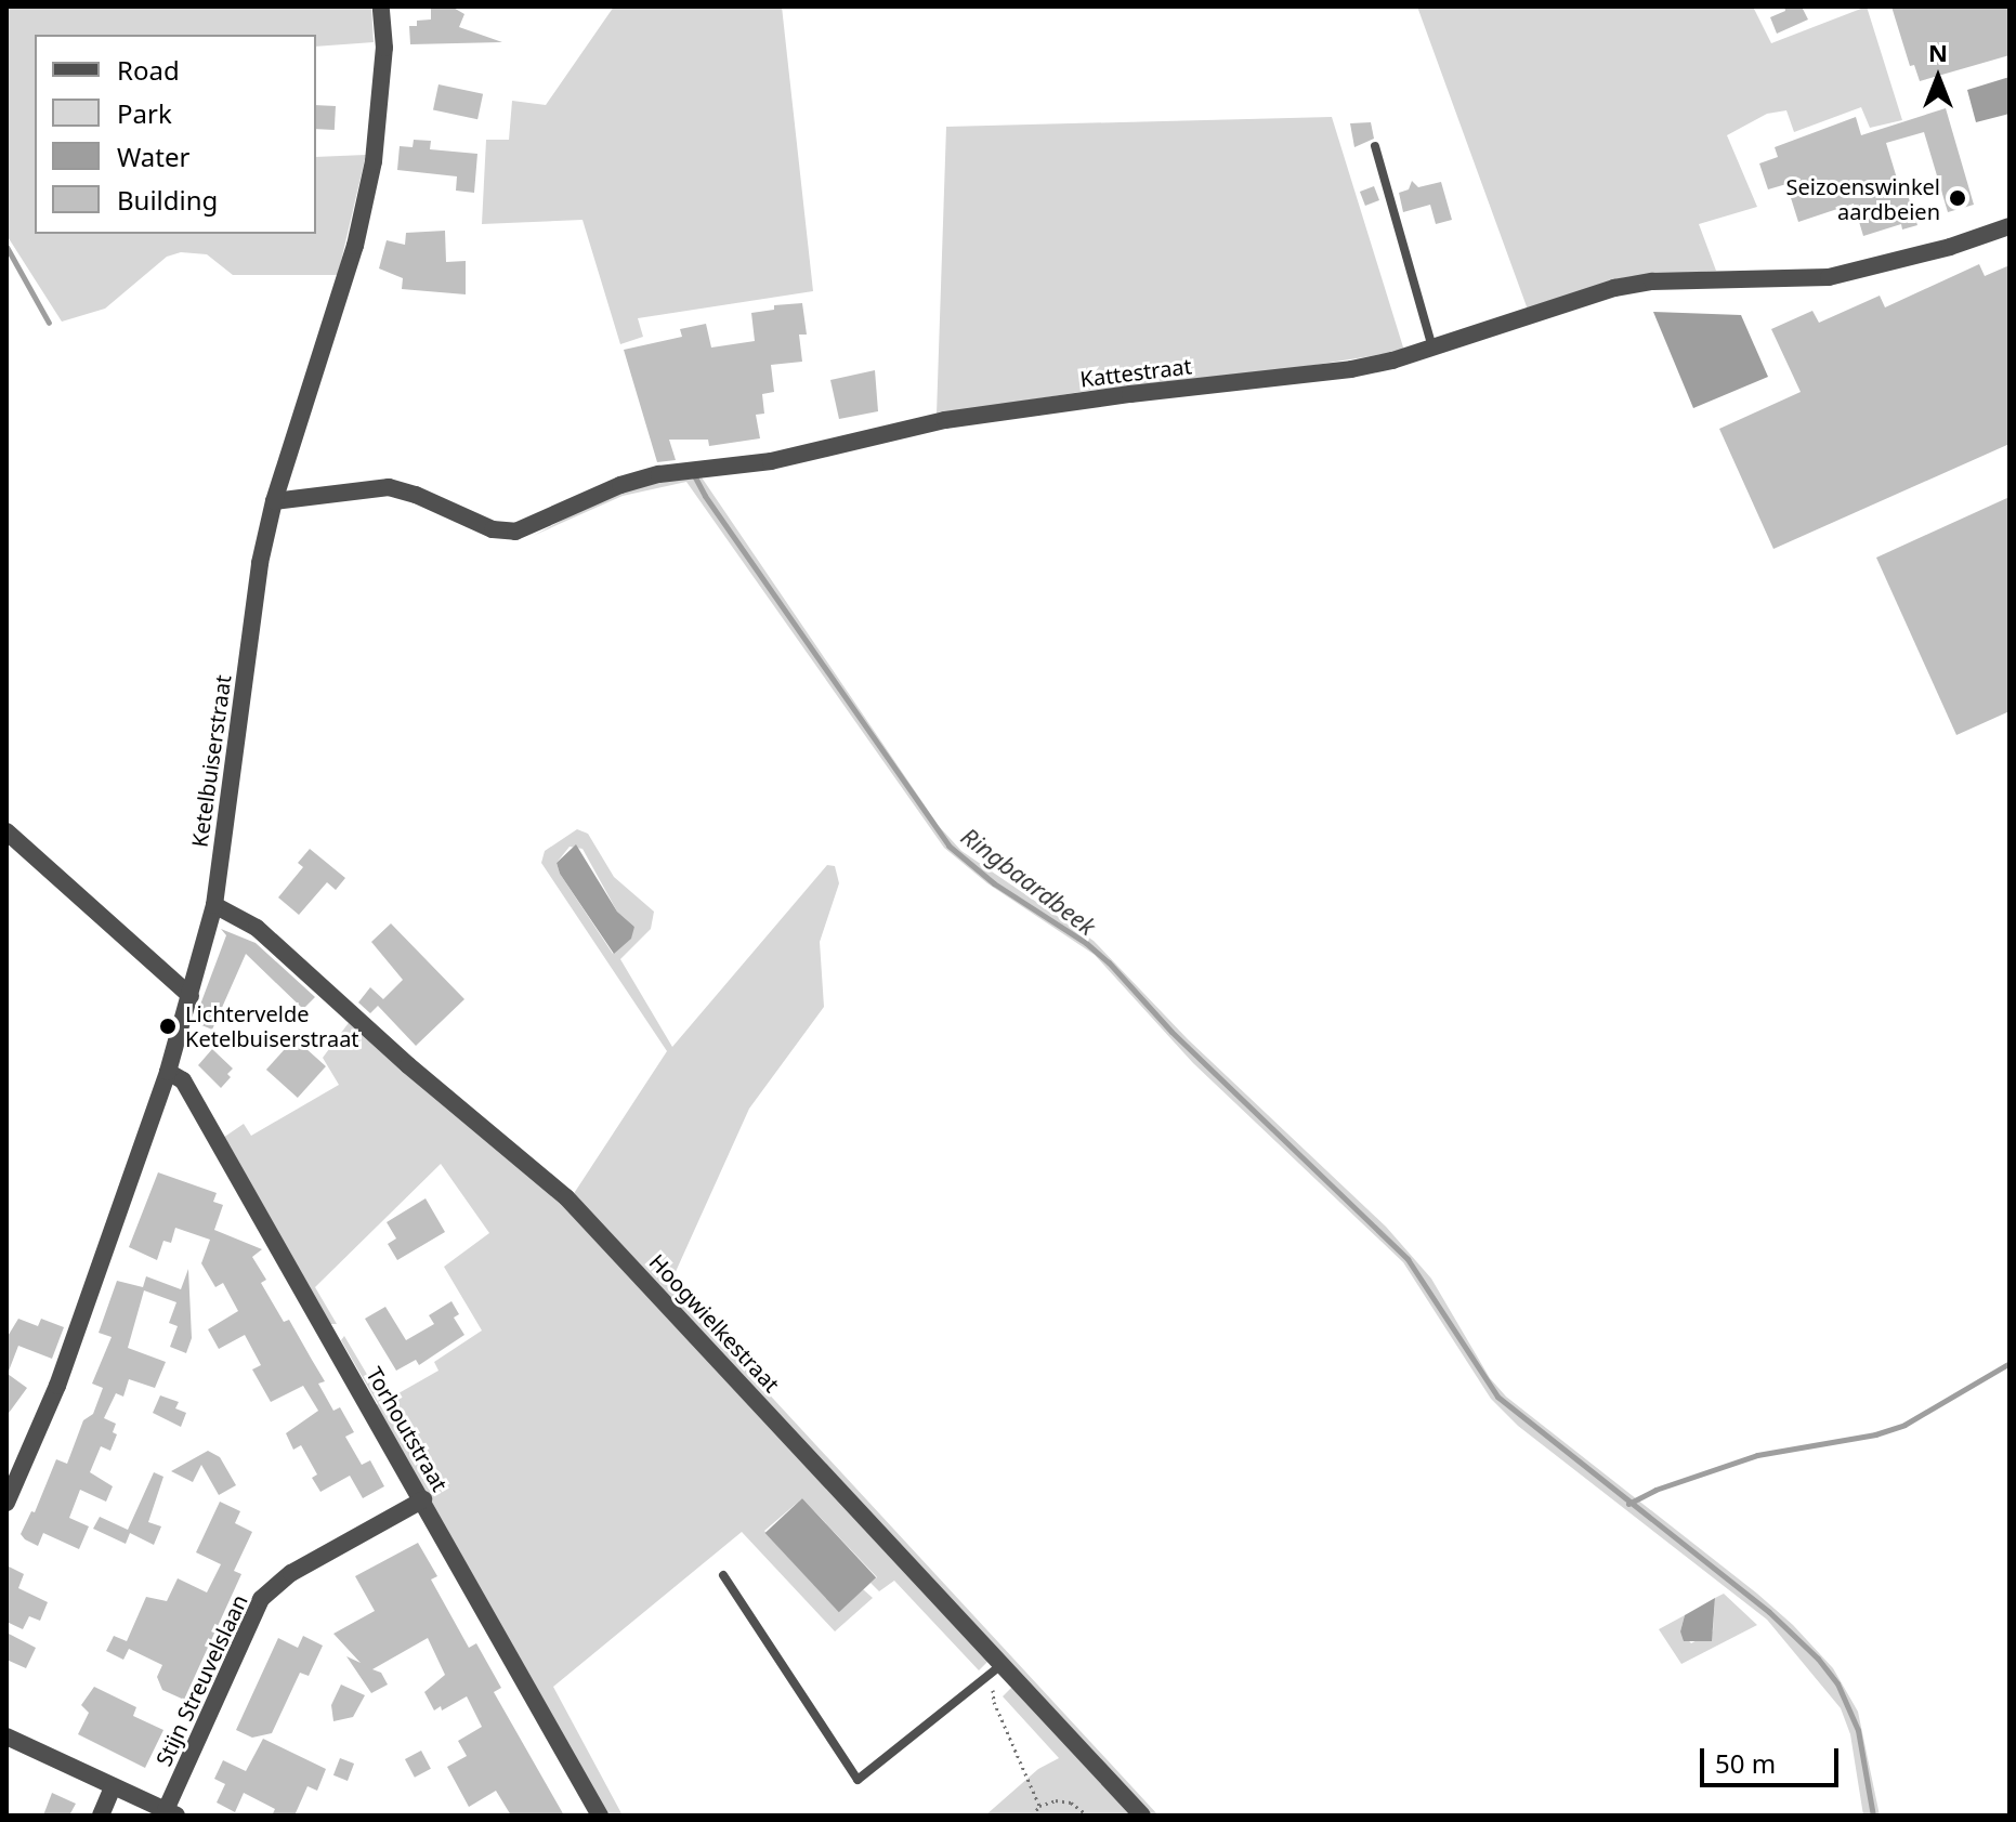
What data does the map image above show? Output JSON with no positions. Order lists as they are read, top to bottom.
{
  "streets": {
    "street": [
      "Kattestraat",
      "Ketelbuiserstraat",
      "Hoogwielkestraat",
      "Torhoutstraat",
      "Stijn Streuvelslaan"
    ]
  },
  "crossings": [
    ["Kattestraat", "Ketelbuiserstraat"],
    ["Ketelbuiserstraat", "Hoogwielkestraat"],
    ["Ketelbuiserstraat", "Torhoutstraat"],
    ["Torhoutstraat", "Stijn Streuvelslaan"]
  ],
  "water": ["Ringbaardbeek"],
  "places": ["Seizoenswinkel aardbeien", "Lichtervelde Ketelbuiserstraat"],
  "legend": [
    "Road",
    "Park",
    "Water",
    "Building"
  ],
  "scale_bar": "50 m",
  "north": "top"
}
